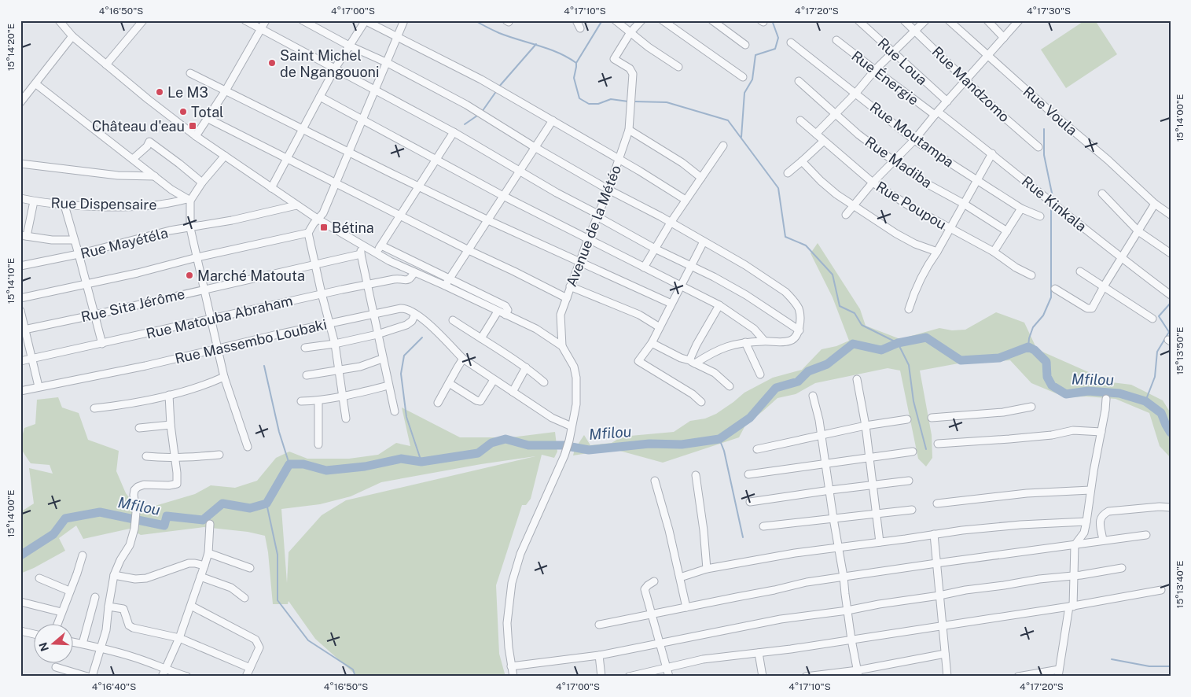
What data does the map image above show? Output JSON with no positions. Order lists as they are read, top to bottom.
{
  "streets": {
    "street": [
      "Rue Loua",
      "Rue Énergie",
      "Rue Mandzomo",
      "Rue Voula",
      "Rue Moutampa",
      "Rue Madiba",
      "Rue Dispensaire",
      "Rue Kinkala",
      "Rue Poupou",
      "Avenue de la Météo",
      "Rue Mayétéla",
      "Rue Sita Jérôme",
      "Rue Matouba Abraham",
      "Rue Massembo Loubaki"
    ]
  },
  "crossings": [
    ["Rue Énergie", "Rue Kinkala"]
  ],
  "water": ["Mfilou"],
  "places": {
    "other": [
      "Saint Michel de Ngangouoni",
      "Le M3",
      "Total",
      "Marché Matouta"
    ],
    "transit": ["Château d'eau", "Bétina"]
  },
  "north": "left",
  "coordinates": [
    "4°16'50\"S",
    "4°17'00\"S",
    "4°17'10\"S",
    "4°17'20\"S",
    "4°17'30\"S",
    "15°14'20\"E",
    "15°14'00\"E",
    "15°14'10\"E",
    "15°13'50\"E",
    "15°13'40\"E",
    "4°16'40\"S"
  ]
}
